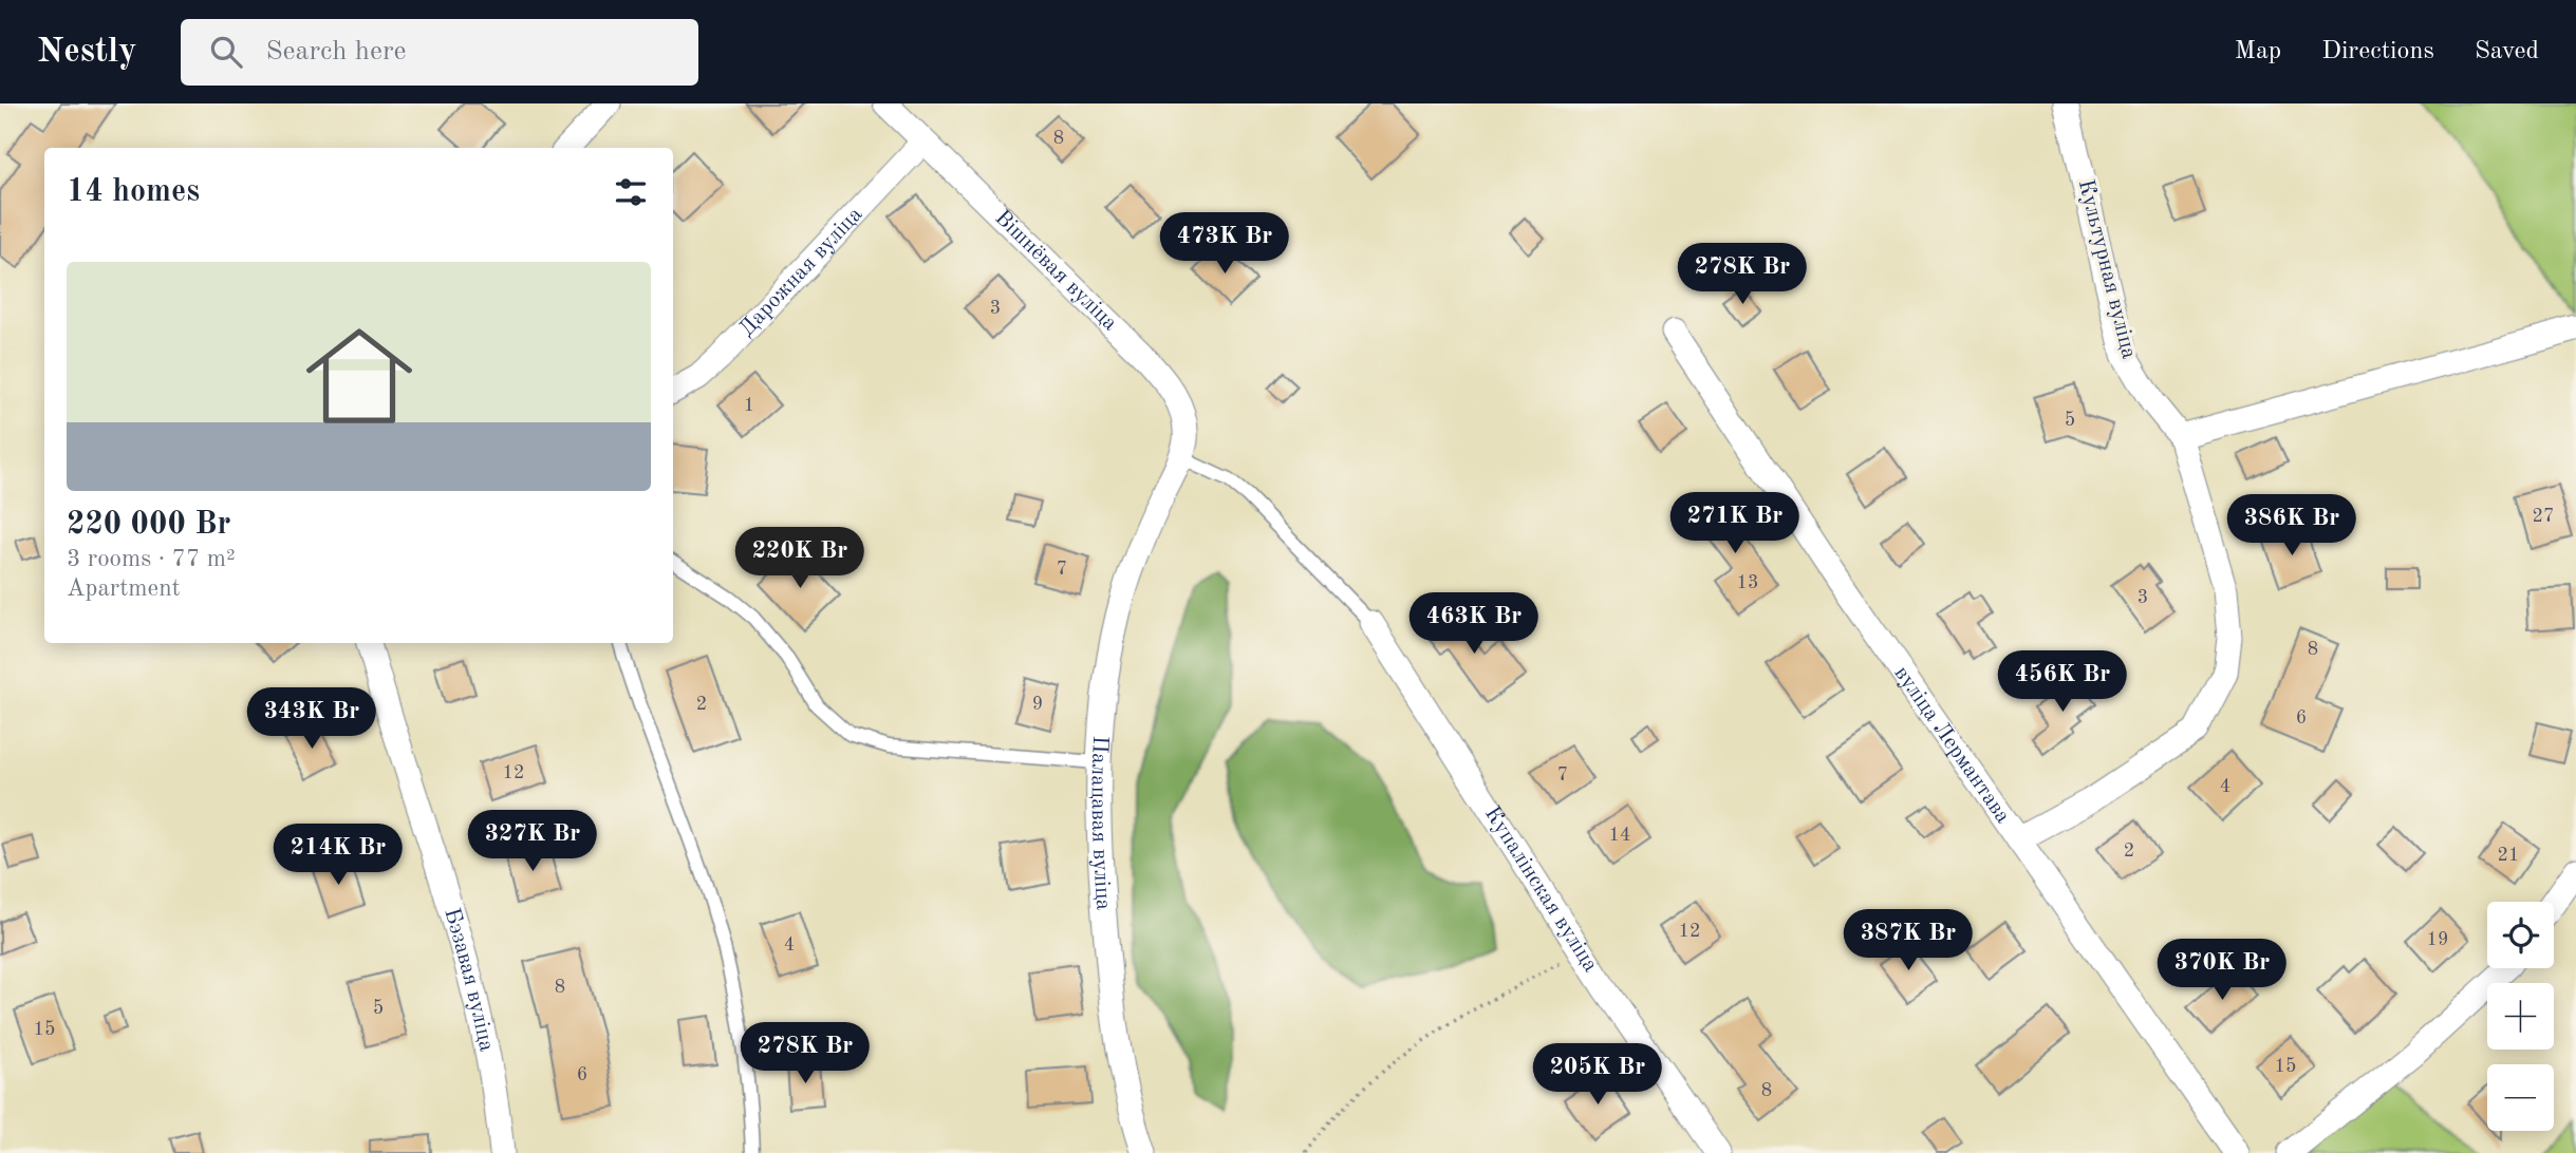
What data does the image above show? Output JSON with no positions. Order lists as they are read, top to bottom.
{
  "streets": {
    "street": [
      "Культурная вуліца",
      "Вішнёвая вуліца",
      "Дарожная вуліца",
      "вуліца Лермантава",
      "Палацавая вуліца",
      "Купалінская вуліца",
      "Бэзавая вуліца"
    ]
  },
  "crossings": [
    ["Культурная вуліца", "вуліца Лермантава"],
    ["Вішнёвая вуліца", "Дарожная вуліца"],
    ["Вішнёвая вуліца", "Палацавая вуліца"]
  ],
  "house_numbers": [
    "8",
    "3",
    "1",
    "5",
    "27",
    "7",
    "13",
    "3",
    "8",
    "2",
    "9",
    "6",
    "12",
    "7",
    "4",
    "14",
    "2",
    "21",
    "12",
    "19",
    "4",
    "8",
    "5",
    "15",
    "15",
    "6",
    "8"
  ],
  "page": {
    "header": "Nestly",
    "search": "Search here",
    "nav": ["Map", "Directions", "Saved"],
    "heading": "14 homes",
    "price": [
      "473K Br",
      "278K Br",
      "271K Br",
      "386K Br",
      "220K Br",
      "463K Br",
      "456K Br",
      "343K Br",
      "327K Br",
      "214K Br",
      "387K Br",
      "370K Br",
      "278K Br",
      "205K Br"
    ],
    "list": [
      {
        "name": "220 000 Br",
        "note": "3 rooms · 77 m² · Apartment"
      }
    ],
    "map_buttons": ["+", "−"]
  }
}
